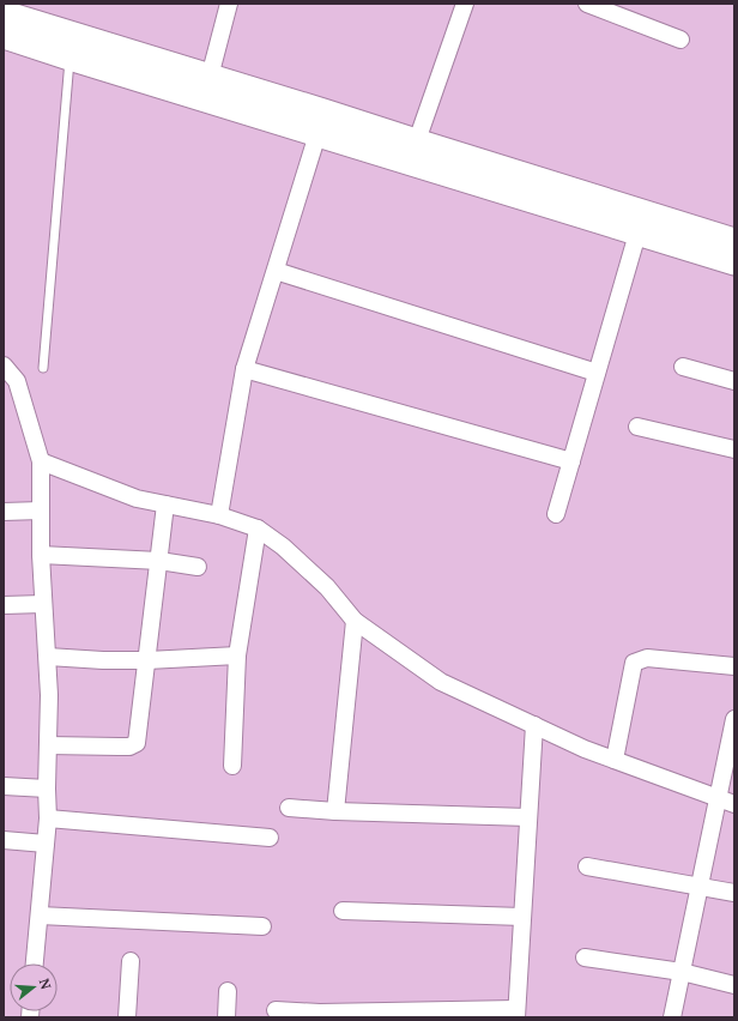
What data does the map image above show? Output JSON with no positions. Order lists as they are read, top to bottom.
{
  "north": "right"
}
